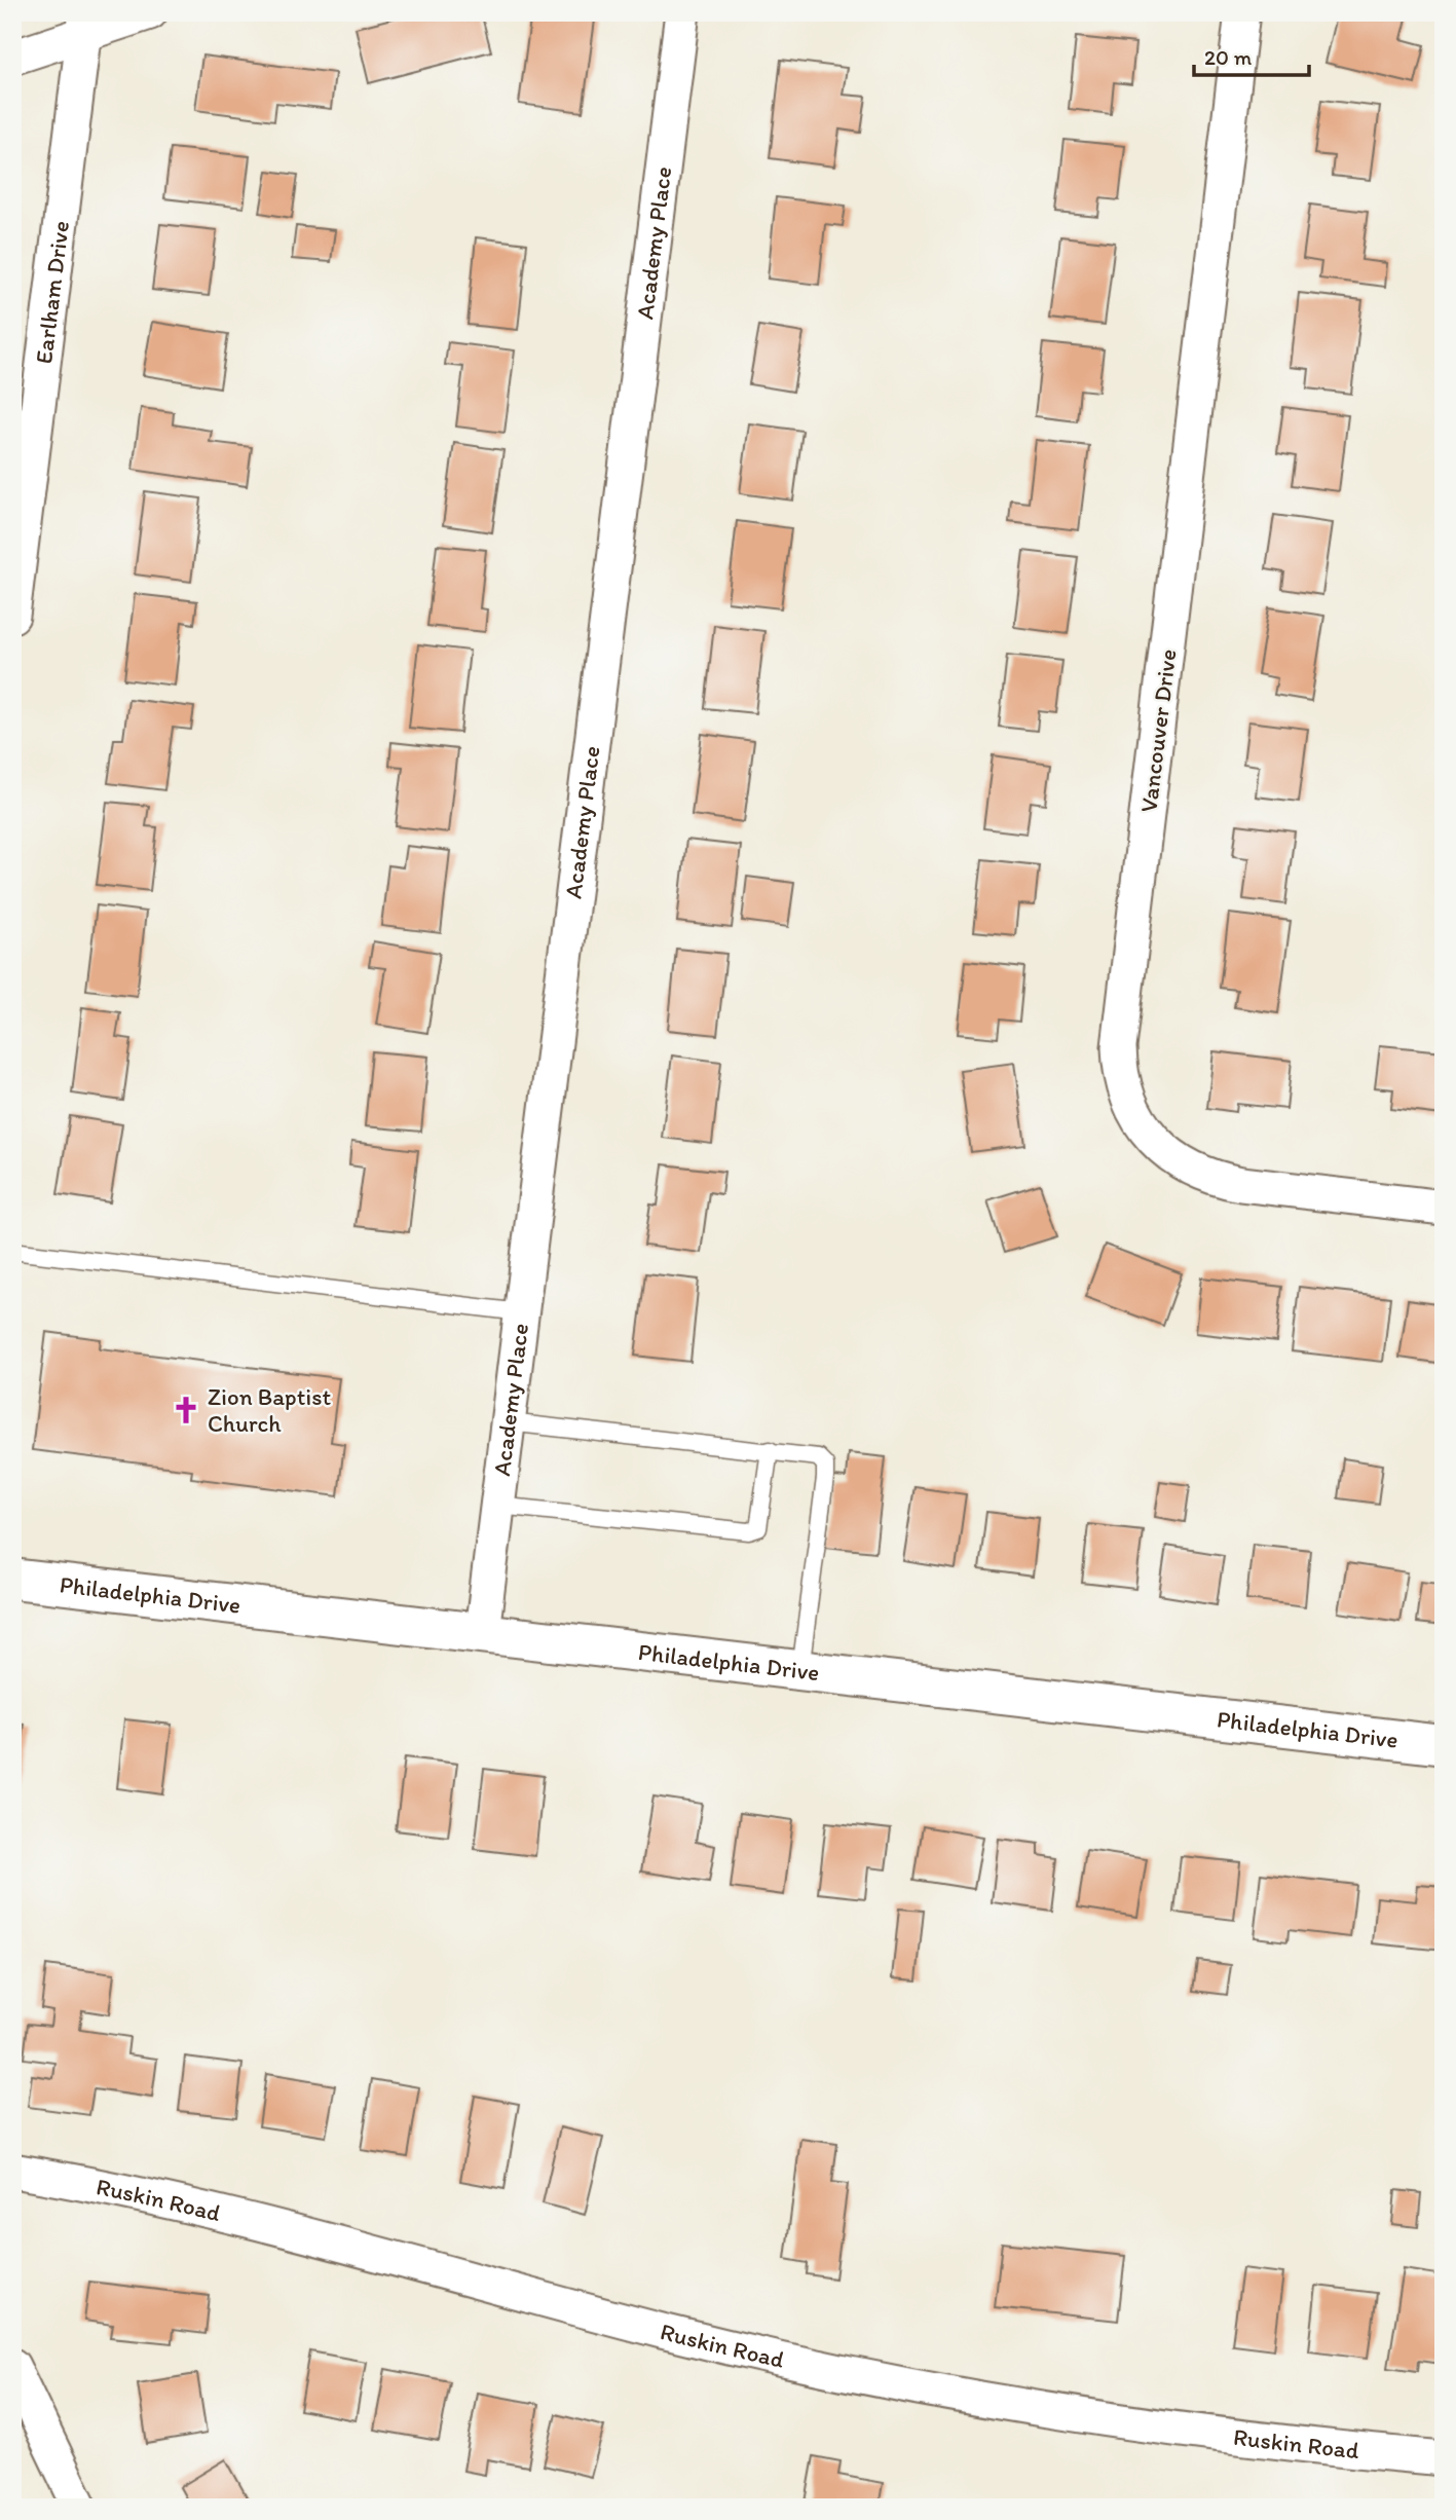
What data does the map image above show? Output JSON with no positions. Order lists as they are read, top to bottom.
{
  "streets": {
    "main road": ["Philadelphia Drive"],
    "street": [
      "Academy Place",
      "Earlham Drive",
      "Vancouver Drive",
      "Ruskin Road"
    ]
  },
  "crossings": [
    ["Academy Place", "Philadelphia Drive"]
  ],
  "places": {
    "church": ["Zion Baptist Church"]
  },
  "scale_bar": "20 m"
}
